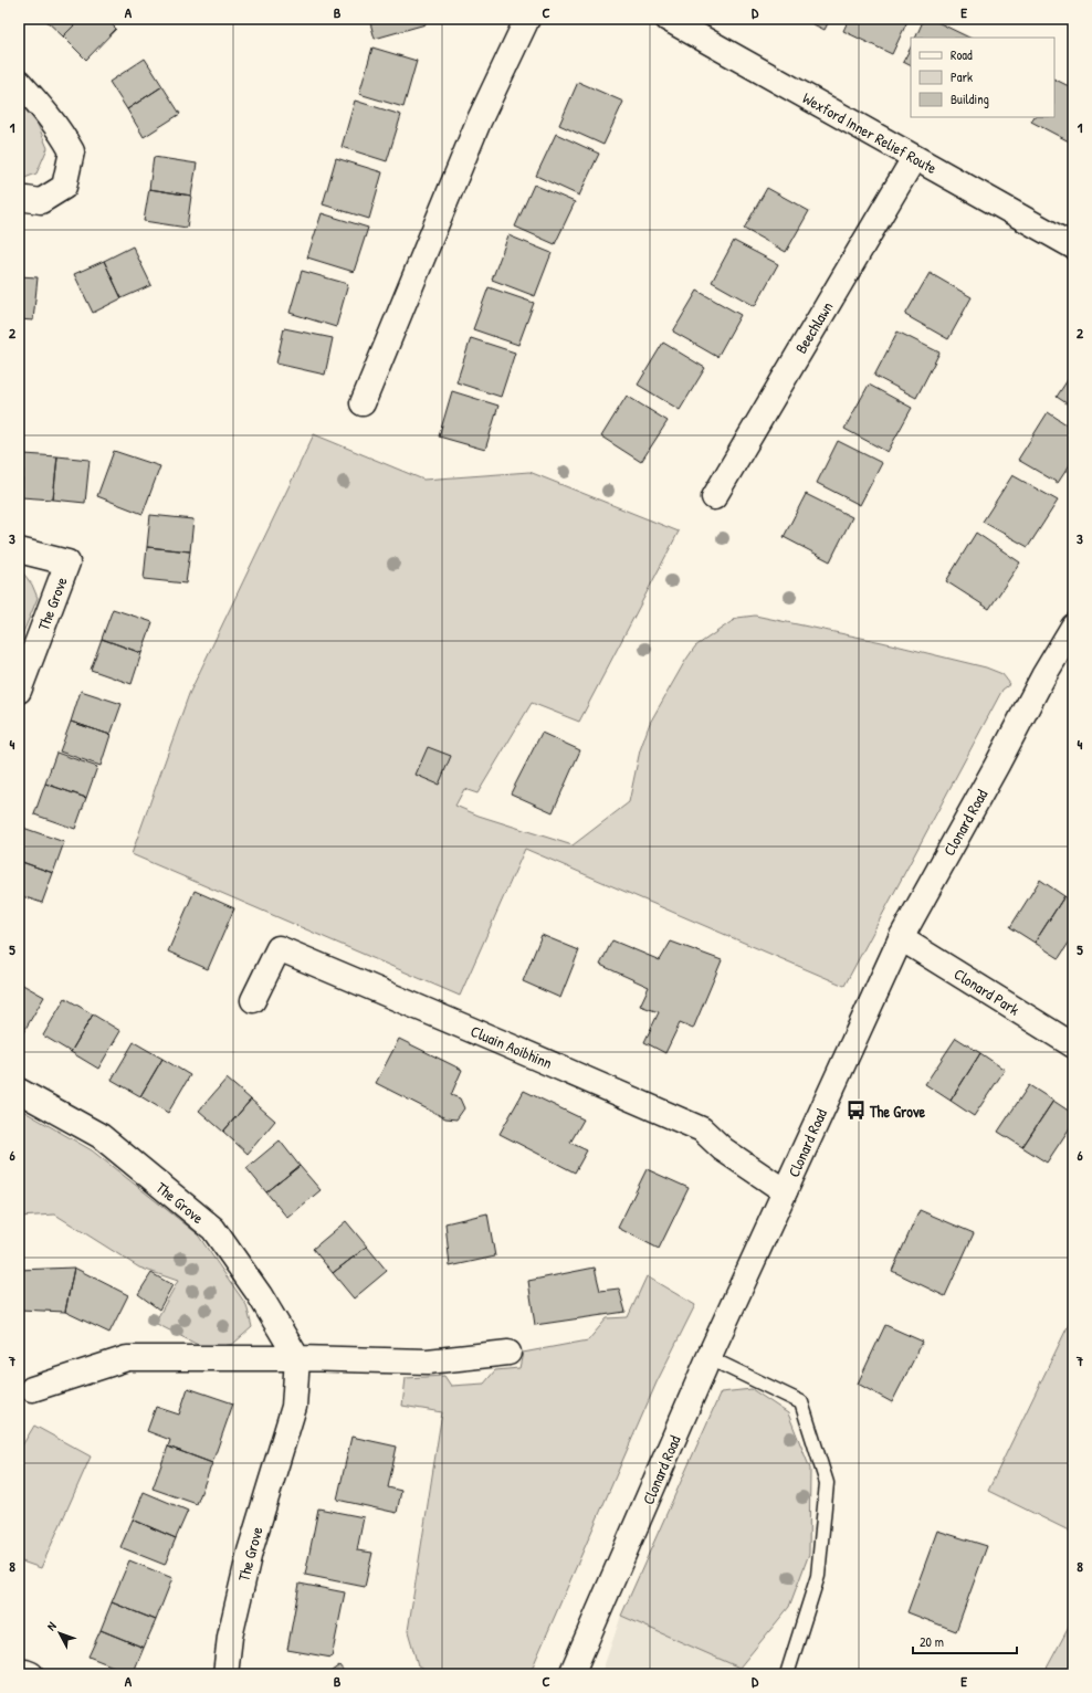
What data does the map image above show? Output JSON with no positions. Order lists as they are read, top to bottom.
{
  "streets": {
    "street": [
      "Wexford Inner Relief Route",
      "Beechlawn",
      "The Grove",
      "Clonard Road",
      "Clonard Park",
      "Cluain Aoibhinn"
    ]
  },
  "crossings": [
    ["Wexford Inner Relief Route", "Beechlawn"],
    ["Clonard Road", "Clonard Park"],
    ["Clonard Road", "Cluain Aoibhinn"]
  ],
  "places": {
    "bus stop": ["The Grove"]
  },
  "legend": ["Road", "Park", "Building"],
  "scale_bar": "20 m",
  "north": "top left",
  "grid": {
    "columns": [
      "A",
      "B",
      "C",
      "D",
      "E"
    ],
    "rows": [
      "1",
      "2",
      "3",
      "4",
      "5",
      "6",
      "7",
      "8"
    ]
  }
}
